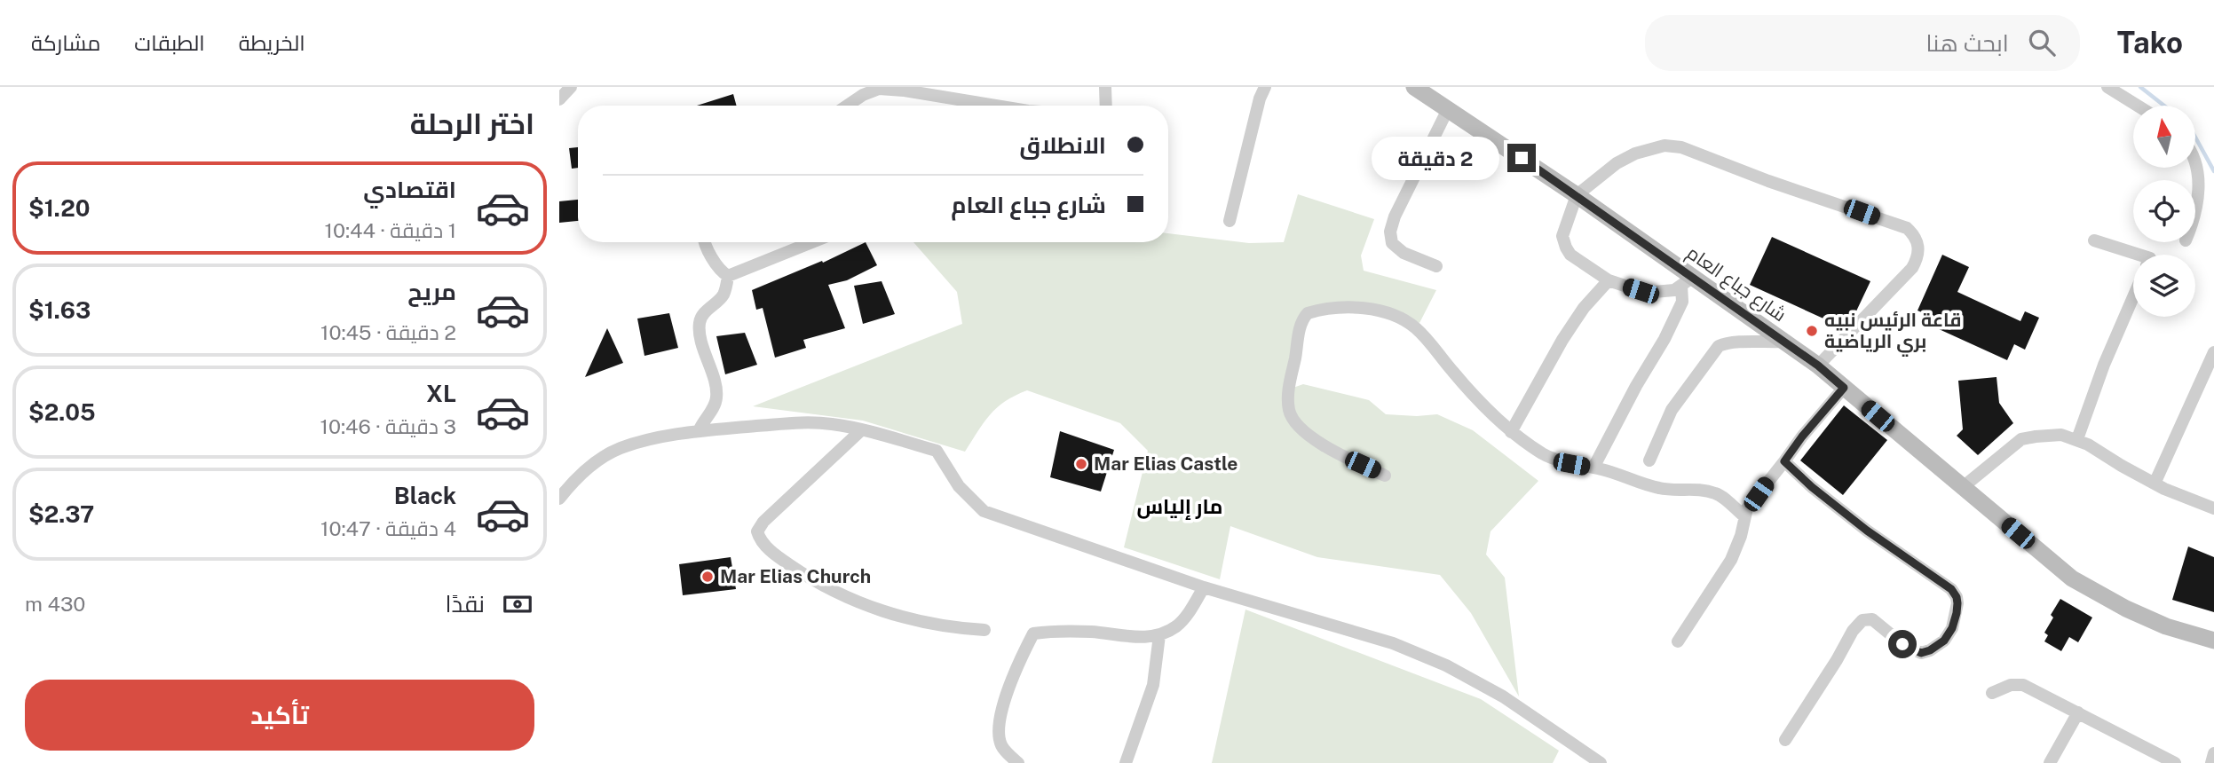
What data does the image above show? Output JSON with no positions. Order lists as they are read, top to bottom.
{
  "streets": {
    "main road": ["شارع جباع العام"]
  },
  "districts": ["مار إلياس"],
  "places": ["قاعة الرئيس نبيه بري الرياضية", "Mar Elias Castle", "Mar Elias Church"],
  "north": "top",
  "page": {
    "header": "Tako",
    "search": "ابحث هنا",
    "nav": ["الخريطة", "الطبقات", "مشاركة"],
    "heading": "اختر الرحلة",
    "banner": ["الانطلاق", "شارع جباع العام"],
    "bubble": "2 دقيقة",
    "list": [
      {
        "name": "اقتصادي",
        "note": "1 دقيقة · 10:44",
        "value": "$1.20"
      },
      {
        "name": "مريح",
        "note": "2 دقيقة · 10:45",
        "value": "$1.63"
      },
      {
        "name": "XL",
        "note": "3 دقيقة · 10:46",
        "value": "$2.05"
      },
      {
        "name": "Black",
        "note": "4 دقيقة · 10:47",
        "value": "$2.37"
      }
    ],
    "pay": ["نقدًا", "430 m"],
    "buttons": "تأكيد"
  }
}
